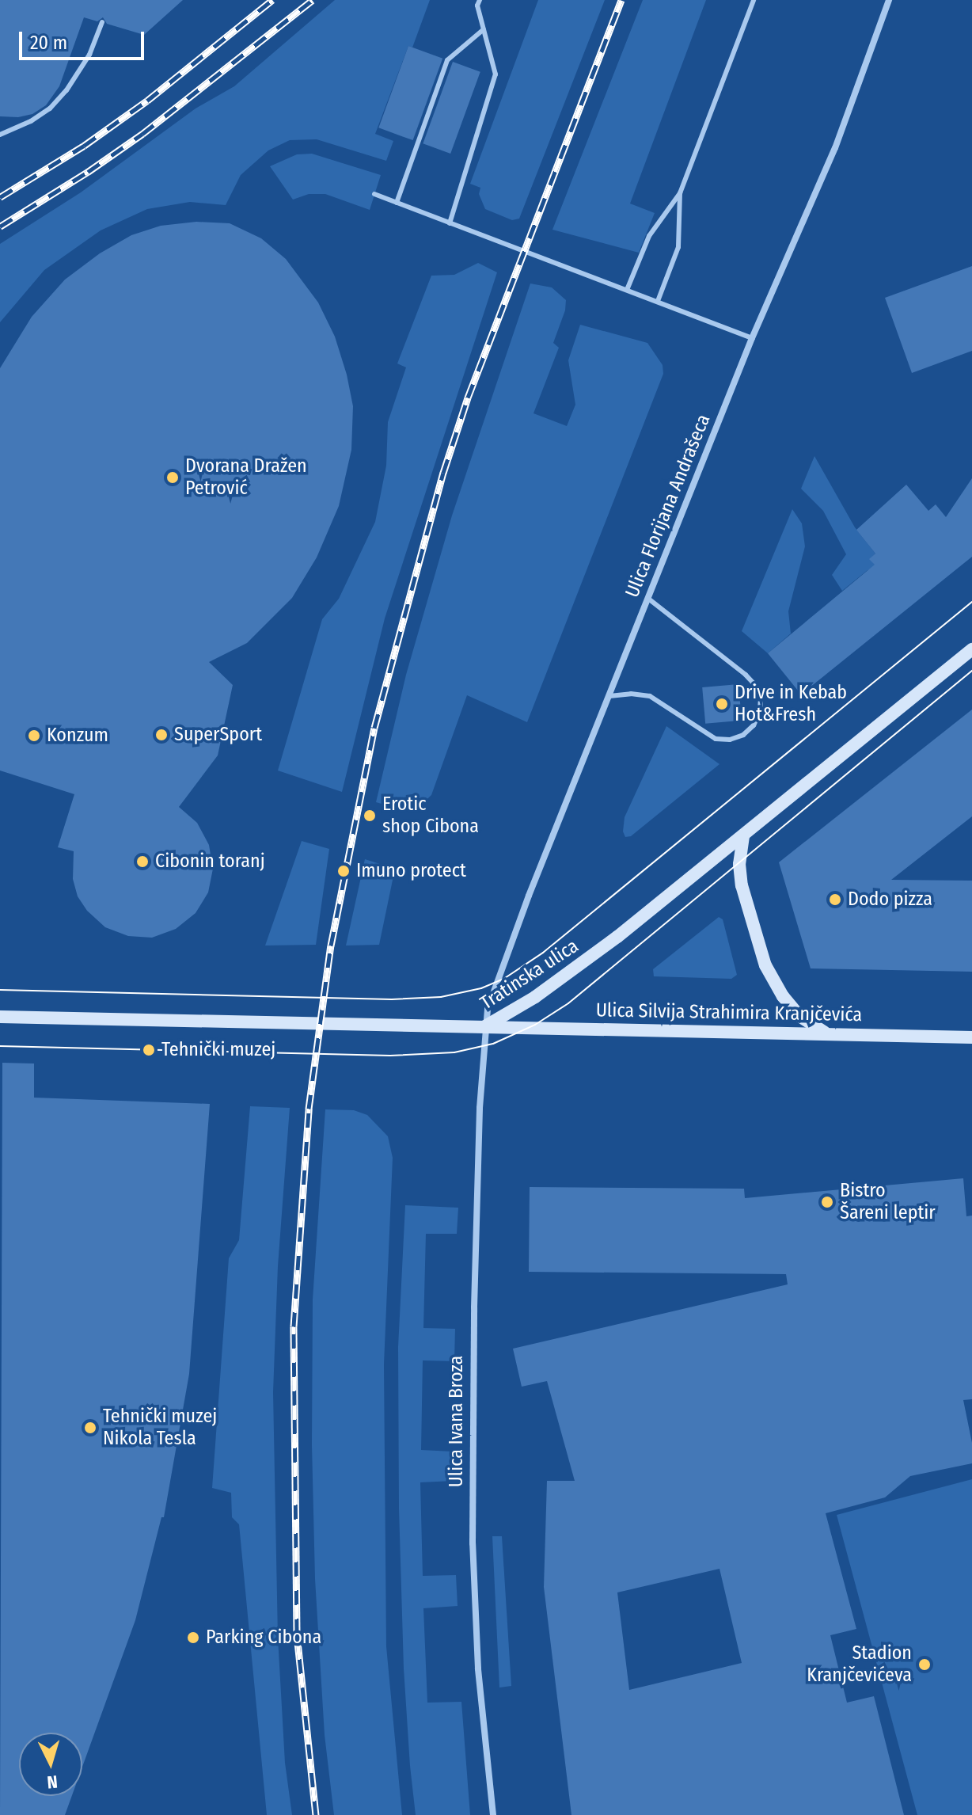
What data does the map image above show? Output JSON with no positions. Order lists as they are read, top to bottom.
{
  "streets": {
    "street": [
      "Ulica Florijana Andrašeca",
      "Tratinska ulica",
      "Ulica Silvija Strahimira Kranjčevića",
      "Ulica Ivana Broza"
    ]
  },
  "crossings": [
    ["Ulica Florijana Andrašeca", "Tratinska ulica"],
    ["Ulica Florijana Andrašeca", "Ulica Silvija Strahimira Kranjčevića"],
    ["Ulica Florijana Andrašeca", "Ulica Ivana Broza"],
    ["Tratinska ulica", "Ulica Silvija Strahimira Kranjčevića"],
    ["Tratinska ulica", "Ulica Ivana Broza"],
    ["Ulica Silvija Strahimira Kranjčevića", "Ulica Ivana Broza"]
  ],
  "places": [
    "Dvorana Dražen Petrović",
    "Drive in Kebab Hot&Fresh",
    "SuperSport",
    "Konzum",
    "Erotic shop Cibona",
    "Cibonin toranj",
    "Imuno protect",
    "Dodo pizza",
    "Tehnički muzej",
    "Bistro Šareni leptir",
    "Tehnički muzej Nikola Tesla",
    "Parking Cibona",
    "Stadion Kranjčevićeva"
  ],
  "scale_bar": "20 m",
  "north": "bottom"
}
